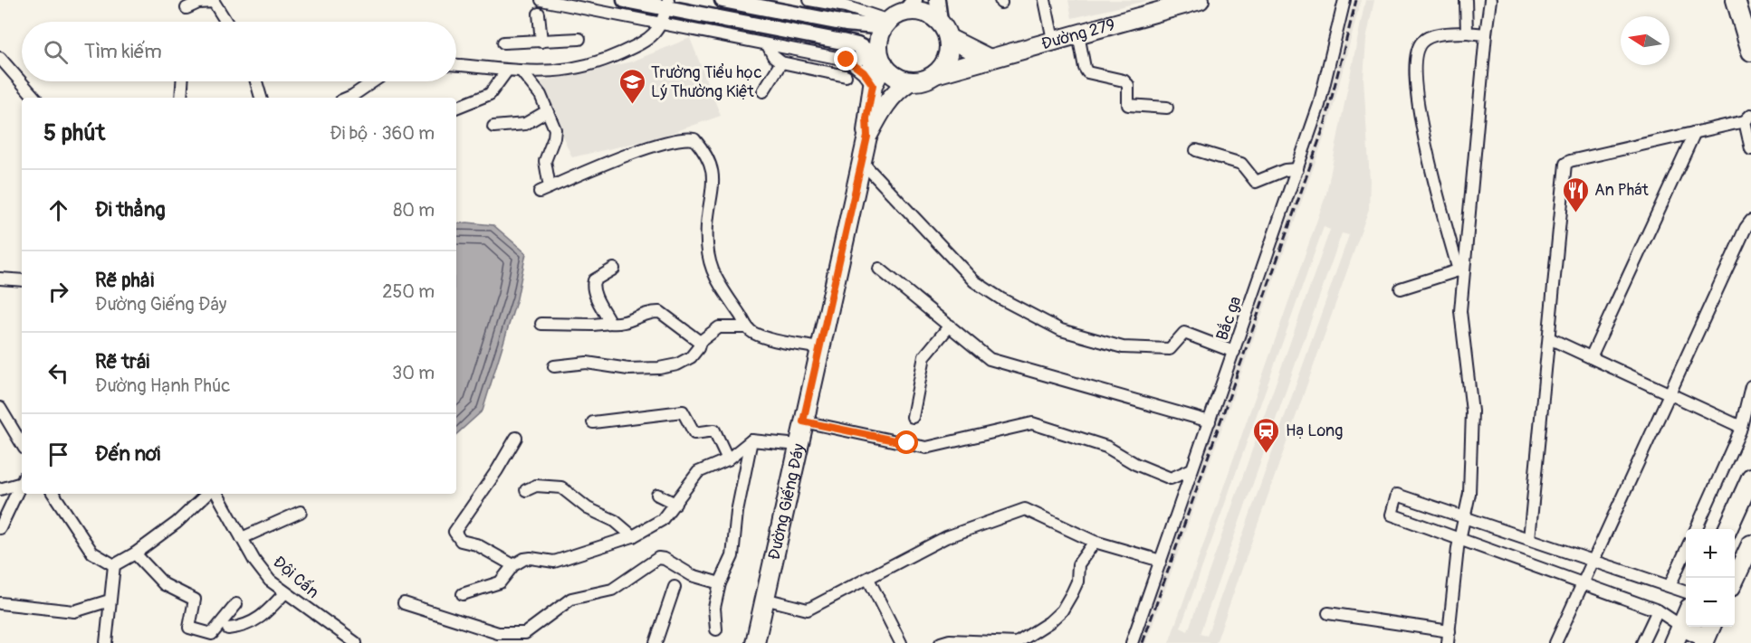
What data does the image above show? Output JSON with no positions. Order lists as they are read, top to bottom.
{
  "streets": {
    "main road": ["Đường 279", "Đường Giếng Đáy"],
    "street": ["Bắc ga", "Đội Cấn"]
  },
  "crossings": [
    ["Đường 279", "Đường Giếng Đáy"]
  ],
  "places": {
    "school or university": ["Trường Tiểu học Lý Thường Kiệt"],
    "restaurant": ["An Phát"],
    "station": ["Hạ Long"]
  },
  "north": "left",
  "page": {
    "search": "Tìm kiếm",
    "heading": ["5 phút", "Đi bộ · 360 m"],
    "list": [
      ["Đi thẳng", "80 m"],
      ["Rẽ phải", "Đường Giếng Đáy", "250 m"],
      ["Rẽ trái", "Đường Hạnh Phúc", "30 m"],
      "Đến nơi"
    ],
    "map_buttons": ["+", "−"]
  }
}
